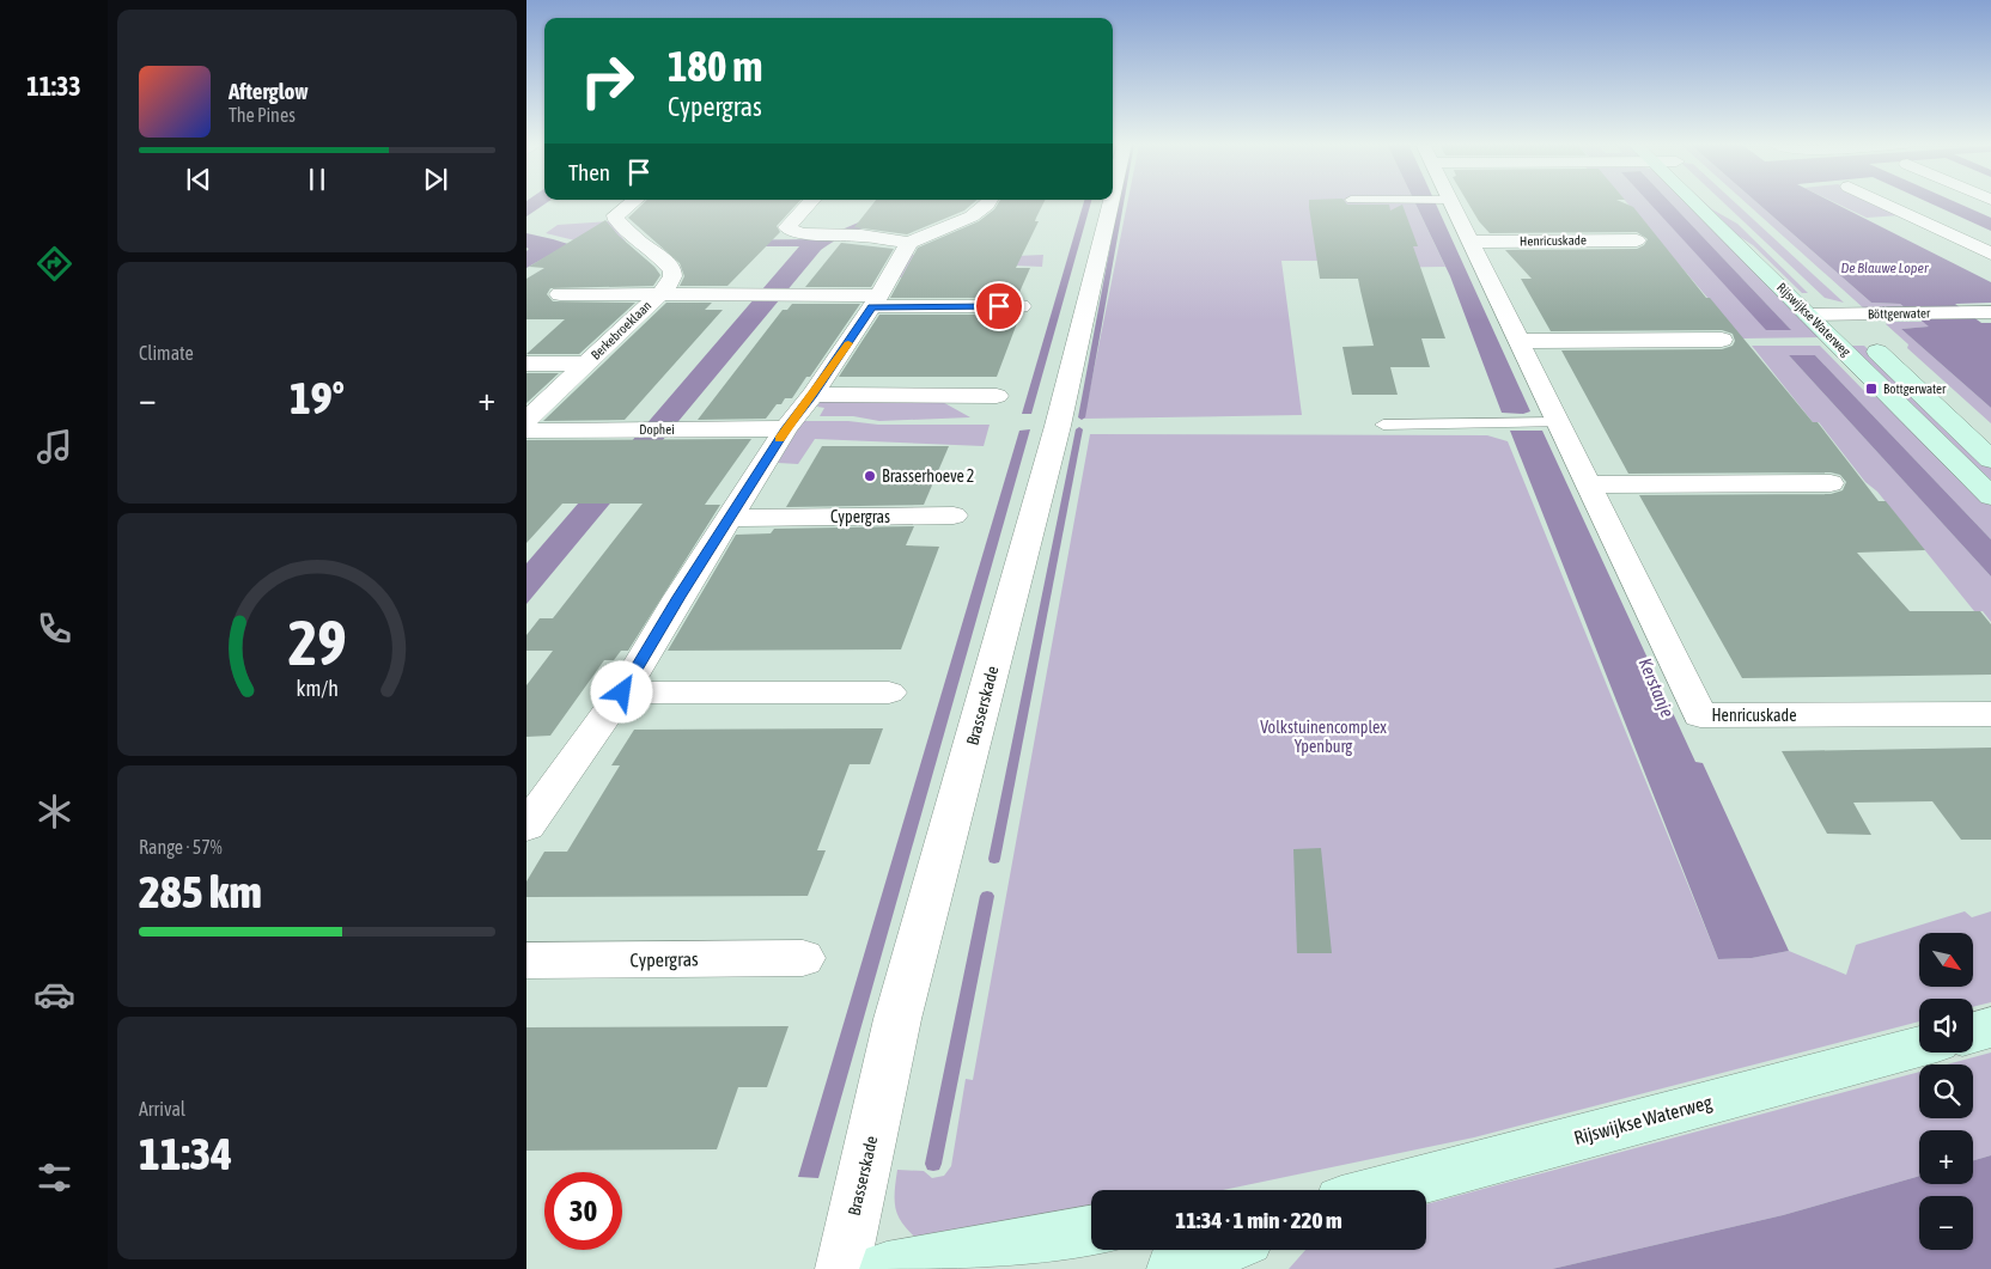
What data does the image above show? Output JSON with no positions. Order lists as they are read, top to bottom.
{
  "streets": {
    "main road": ["Rijswijkse Waterweg"],
    "street": [
      "Henricuskade",
      "Böttgerwater",
      "Berkebroeklaan",
      "Dophei",
      "Cypergras",
      "Brasserskade"
    ]
  },
  "crossings": [
    ["Böttgerwater", "Rijswijkse Waterweg"]
  ],
  "water": ["De Blauwe Loper", "Kerstanje"],
  "parks": ["Volkstuinencomplex Ypenburg"],
  "places": {
    "transit": ["Bottgerwater"],
    "other": ["Brasserhoeve 2"]
  },
  "north": "bottom right",
  "page": {
    "tabs": "11:33",
    "turn": ["180 m", "Cypergras"],
    "song": ["Afterglow", "The Pines"],
    "then": "Then",
    "tile": [
      "Climate",
      ["Range · 57%", "285 km"],
      ["Arrival", "11:34"]
    ],
    "heat": ["−", "19°", "+"],
    "map_buttons": ["+", "−"],
    "limit": "30",
    "trip": "11:34 · 1 min · 220 m",
    "gauge": ["29", "km/h"]
  }
}
